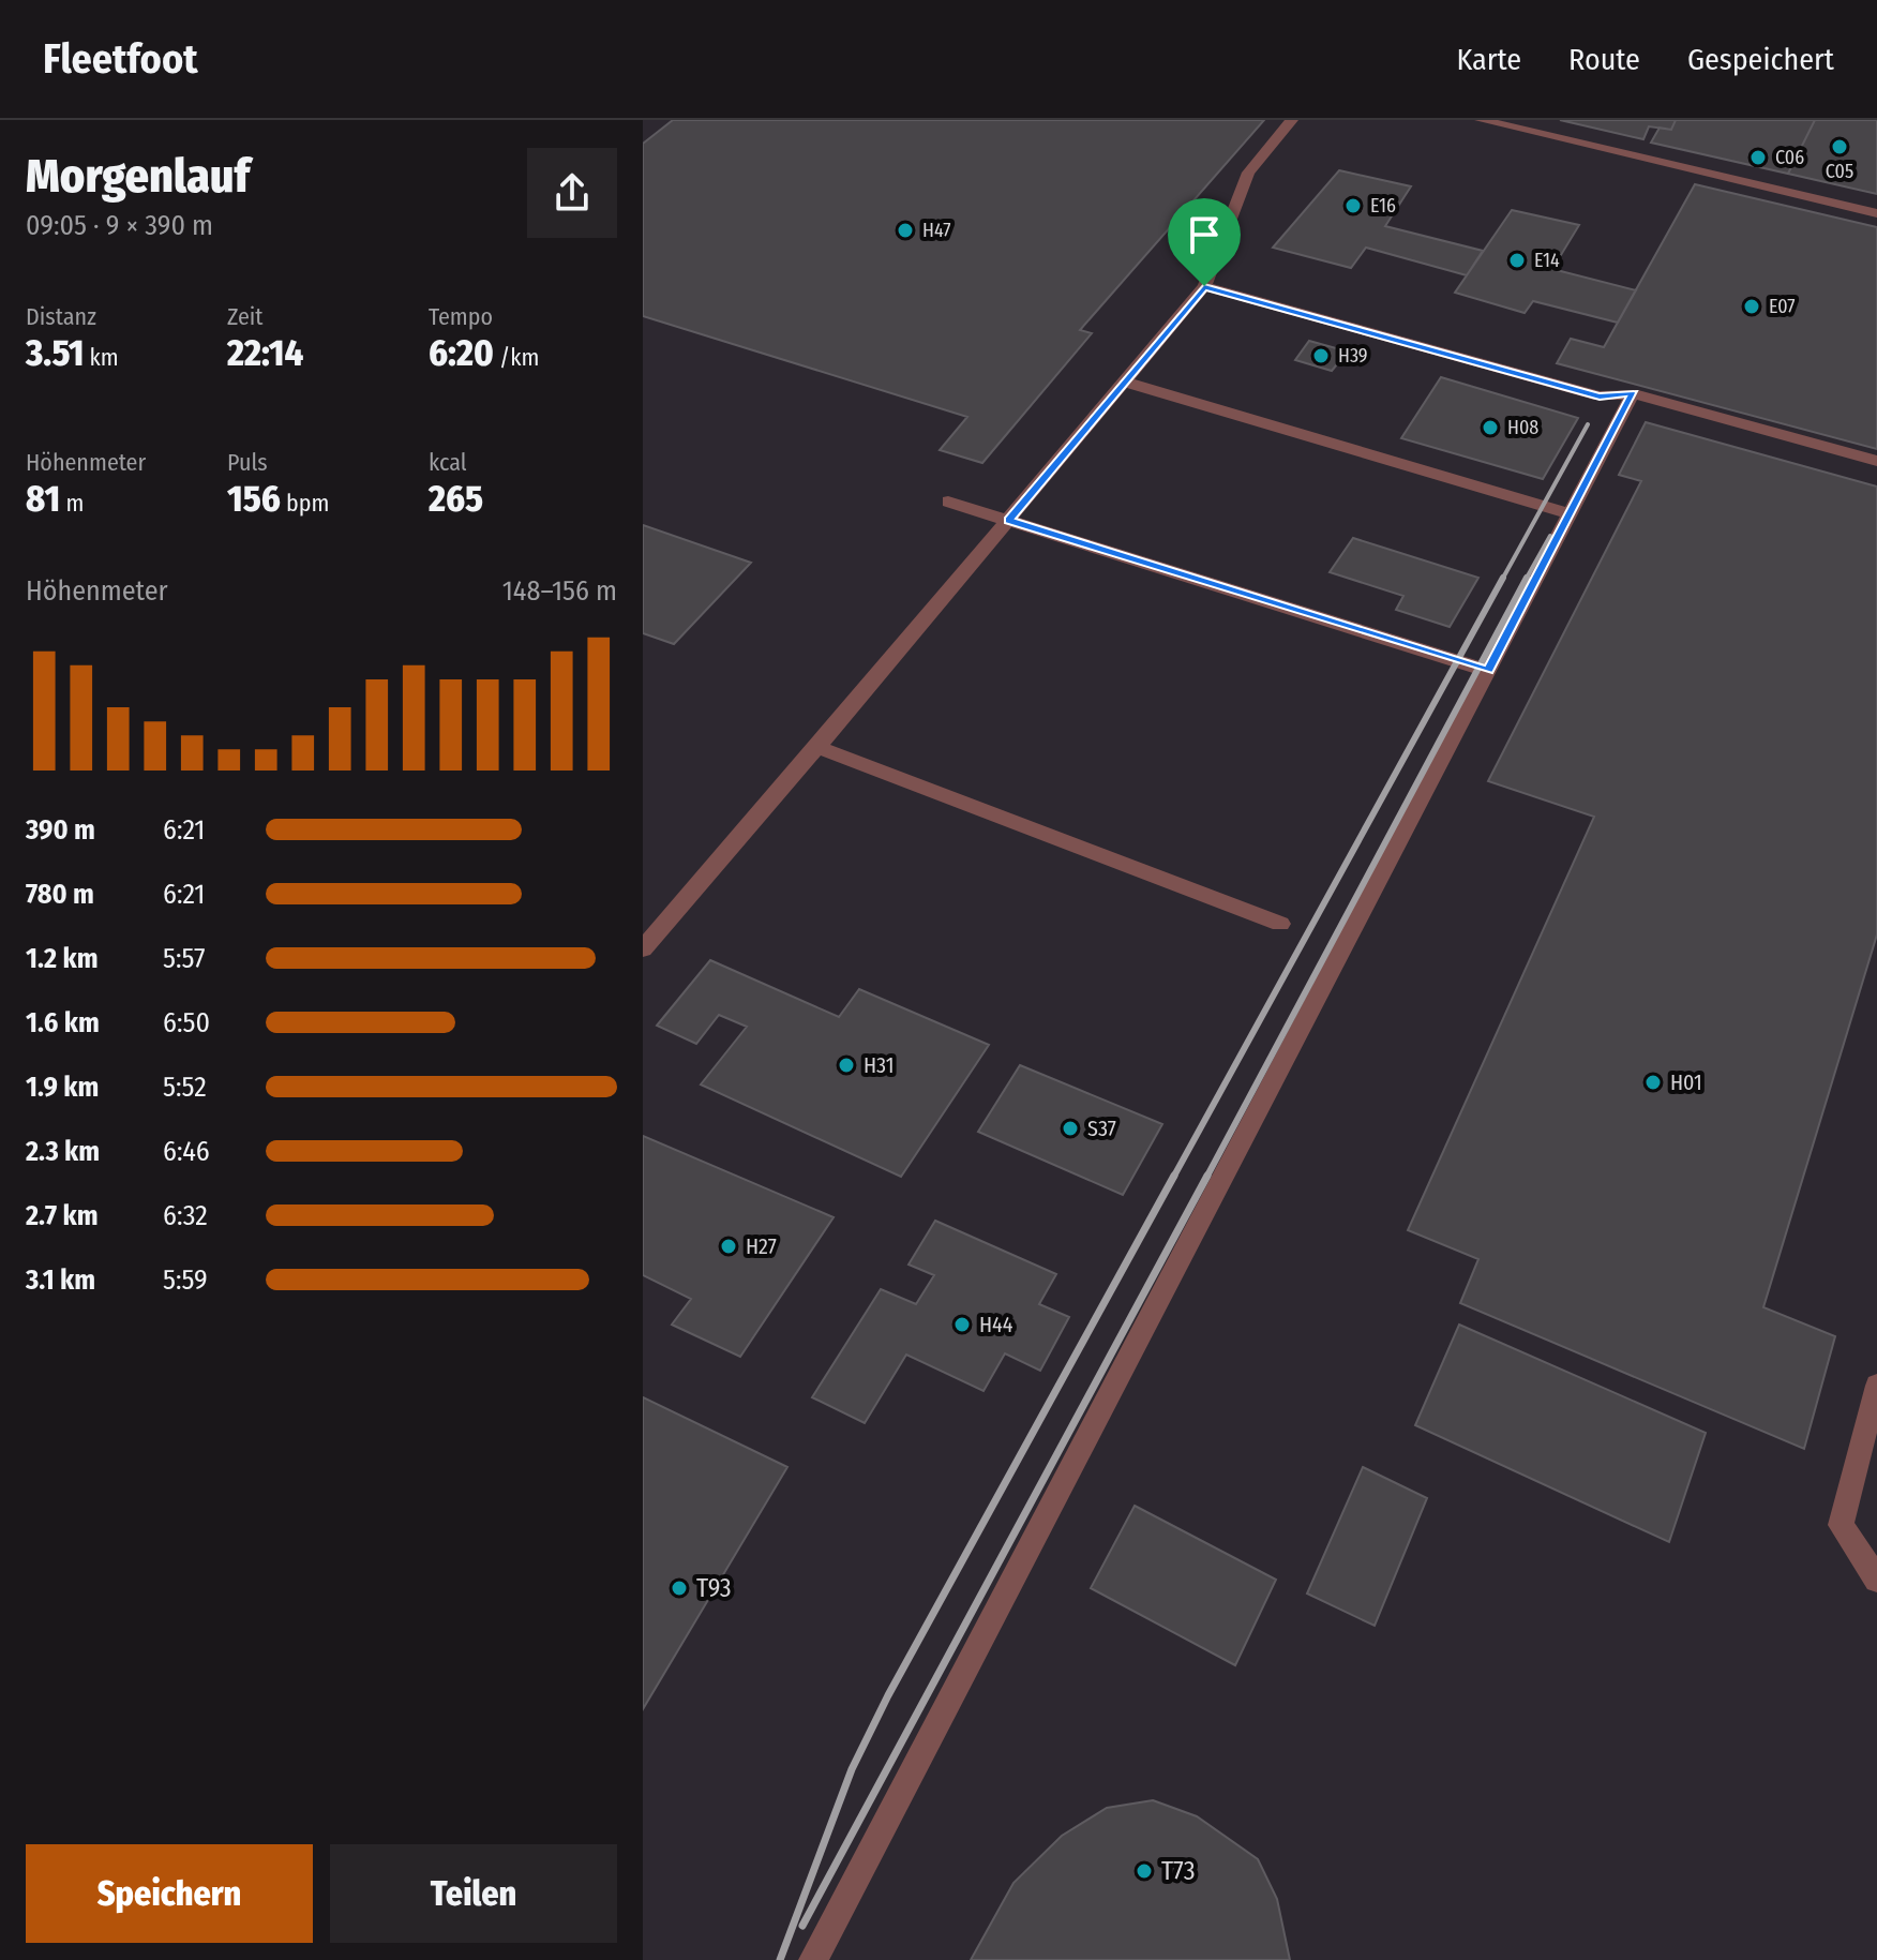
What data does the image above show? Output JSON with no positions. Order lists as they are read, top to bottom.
{
  "places": [
    "C05",
    "C06",
    "E16",
    "H47",
    "E14",
    "E07",
    "H39",
    "H08",
    "H31",
    "H01",
    "S37",
    "H27",
    "H44",
    "T93",
    "T73"
  ],
  "page": {
    "header": "Fleetfoot",
    "nav": ["Karte", "Route", "Gespeichert"],
    "heading": ["Morgenlauf", "09:05 · 9 × 390 m"],
    "stats": [
      ["Distanz", "3.51 km"],
      ["Zeit", "22:14"],
      ["Tempo", "6:20 /km"],
      ["Höhenmeter", "81 m"],
      ["Puls", "156 bpm"],
      ["kcal", "265"]
    ],
    "chart": ["Höhenmeter", "148–156 m"],
    "list": [
      {
        "name": "390 m",
        "note": "6:21"
      },
      {
        "name": "780 m",
        "note": "6:21"
      },
      {
        "name": "1.2 km",
        "note": "5:57"
      },
      {
        "name": "1.6 km",
        "note": "6:50"
      },
      {
        "name": "1.9 km",
        "note": "5:52"
      },
      {
        "name": "2.3 km",
        "note": "6:46"
      },
      {
        "name": "2.7 km",
        "note": "6:32"
      },
      {
        "name": "3.1 km",
        "note": "5:59"
      }
    ],
    "buttons": ["Speichern", "Teilen"]
  }
}
